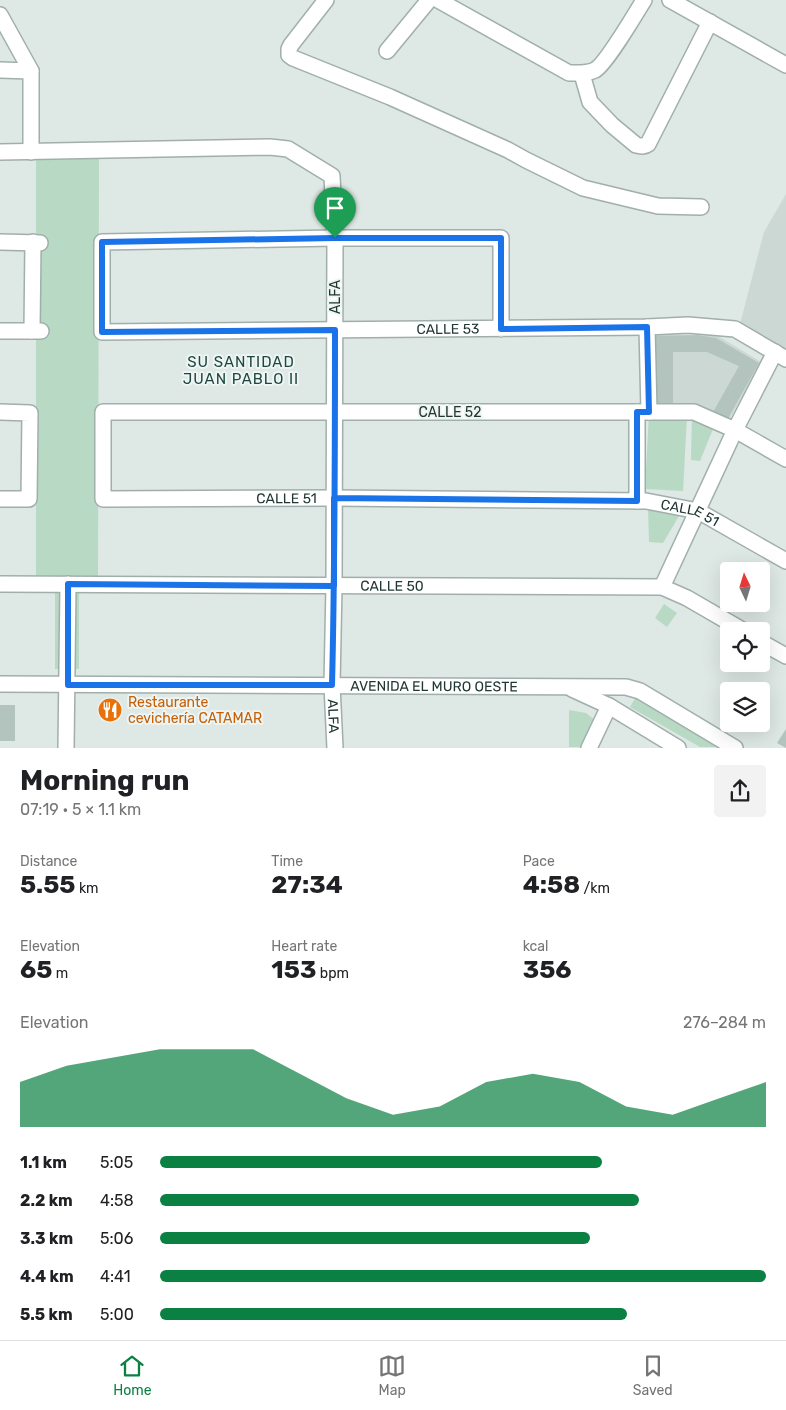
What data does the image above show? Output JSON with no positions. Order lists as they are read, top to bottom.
{
  "streets": {
    "street": [
      "ALFA",
      "CALLE 53",
      "CALLE 52",
      "CALLE 51",
      "CALLE 50",
      "AVENIDA EL MURO OESTE"
    ]
  },
  "crossings": [
    ["ALFA", "CALLE 53"],
    ["ALFA", "CALLE 52"],
    ["ALFA", "CALLE 51"],
    ["ALFA", "CALLE 50"],
    ["ALFA", "AVENIDA EL MURO OESTE"],
    ["CALLE 52", "CALLE 51"]
  ],
  "districts": ["SU SANTIDAD JUAN PABLO II"],
  "places": {
    "restaurant": ["Restaurante cevichería CATAMAR"]
  },
  "north": "top",
  "page": {
    "heading": ["Morning run", "07:19 · 5 × 1.1 km"],
    "stats": [
      ["Distance", "5.55 km"],
      ["Time", "27:34"],
      ["Pace", "4:58 /km"],
      ["Elevation", "65 m"],
      ["Heart rate", "153 bpm"],
      ["kcal", "356"]
    ],
    "chart": ["Elevation", "276–284 m"],
    "list": [
      {
        "name": "1.1 km",
        "note": "5:05"
      },
      {
        "name": "2.2 km",
        "note": "4:58"
      },
      {
        "name": "3.3 km",
        "note": "5:06"
      },
      {
        "name": "4.4 km",
        "note": "4:41"
      },
      {
        "name": "5.5 km",
        "note": "5:00"
      }
    ],
    "tabs": ["Home", "Map", "Saved"]
  }
}
